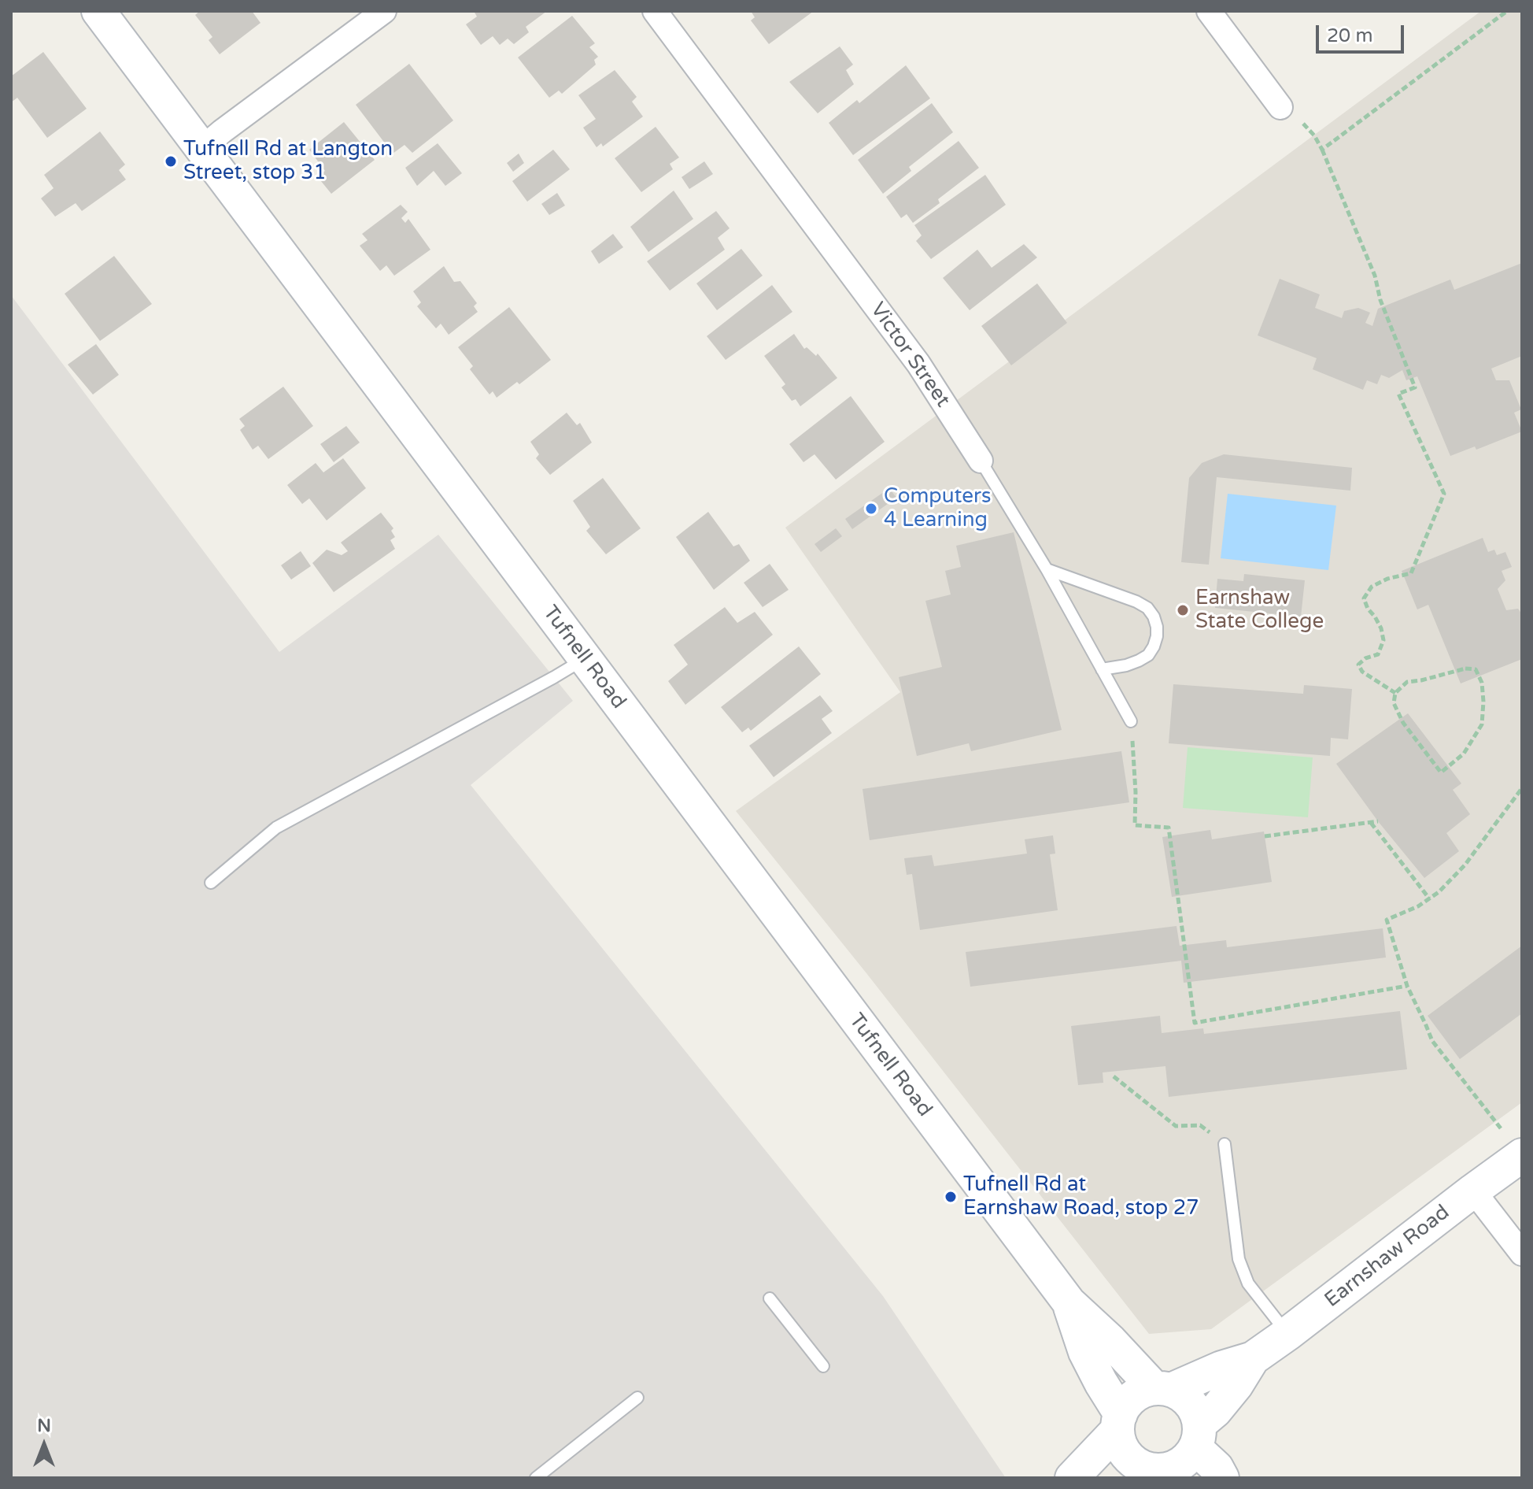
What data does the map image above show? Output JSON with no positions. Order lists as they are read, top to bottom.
{
  "streets": {
    "street": ["Victor Street", "Tufnell Road", "Earnshaw Road"]
  },
  "crossings": [
    ["Tufnell Road", "Earnshaw Road"]
  ],
  "places": [
    "Tufnell Rd at Langton Street, stop 31",
    "Computers 4 Learning",
    "Earnshaw State College",
    "Tufnell Rd at Earnshaw Road, stop 27"
  ],
  "scale_bar": "20 m",
  "north": "top"
}
